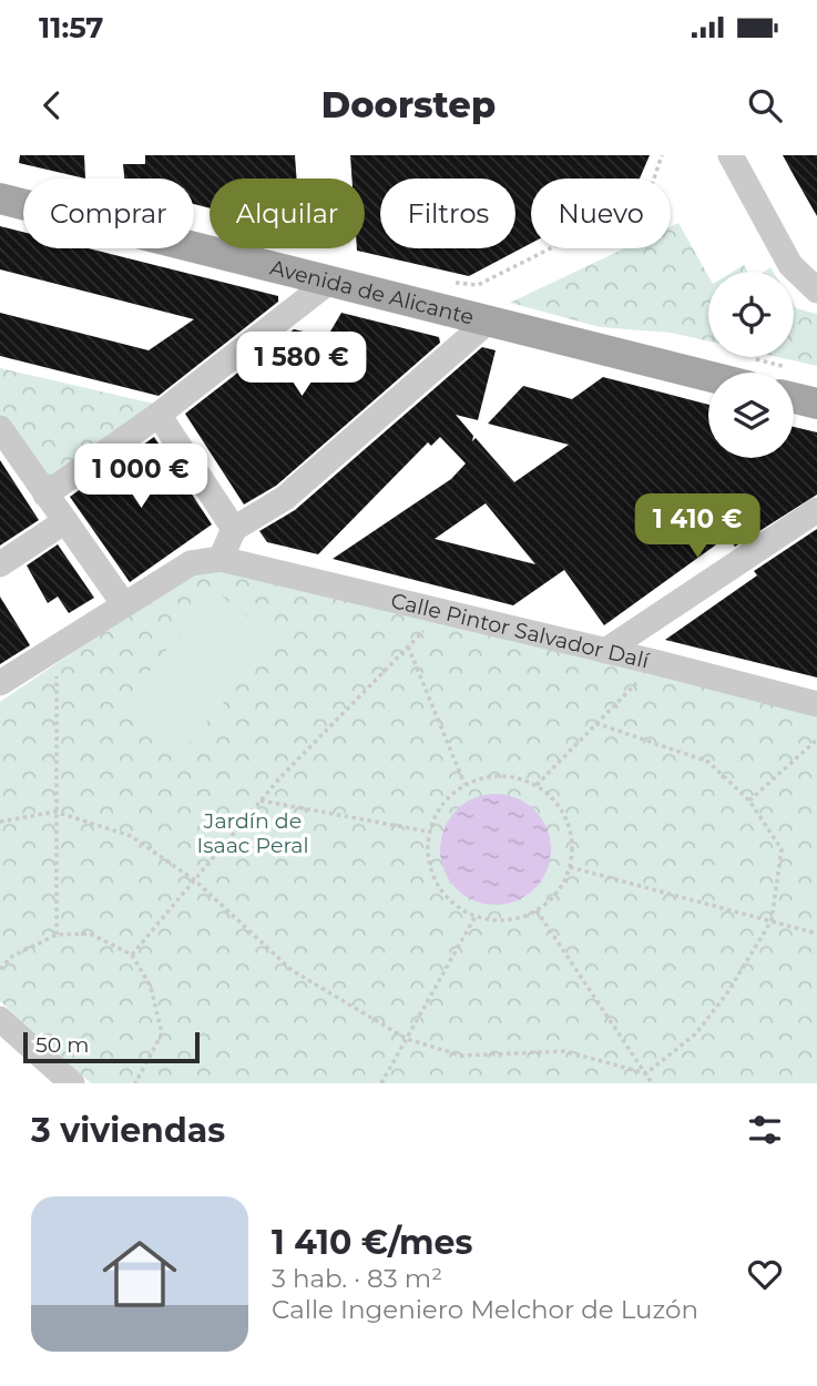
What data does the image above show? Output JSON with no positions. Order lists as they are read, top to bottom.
{
  "streets": {
    "main road": ["Avenida de Alicante"],
    "street": ["Calle Pintor Salvador Dalí"]
  },
  "parks": ["Jardín de Isaac Peral"],
  "scale_bar": "50 m",
  "page": {
    "status": "11:57",
    "header": "Doorstep",
    "chip": [
      "Comprar",
      "Alquilar",
      "Filtros",
      "Nuevo"
    ],
    "price": ["1 580 €", "1 000 €", "1 410 €"],
    "scale": "50 m",
    "heading": "3 viviendas",
    "list": [
      {
        "name": "1 410 €/mes",
        "note": "3 hab. · 83 m² · Calle Ingeniero Melchor de Luzón"
      }
    ]
  }
}
